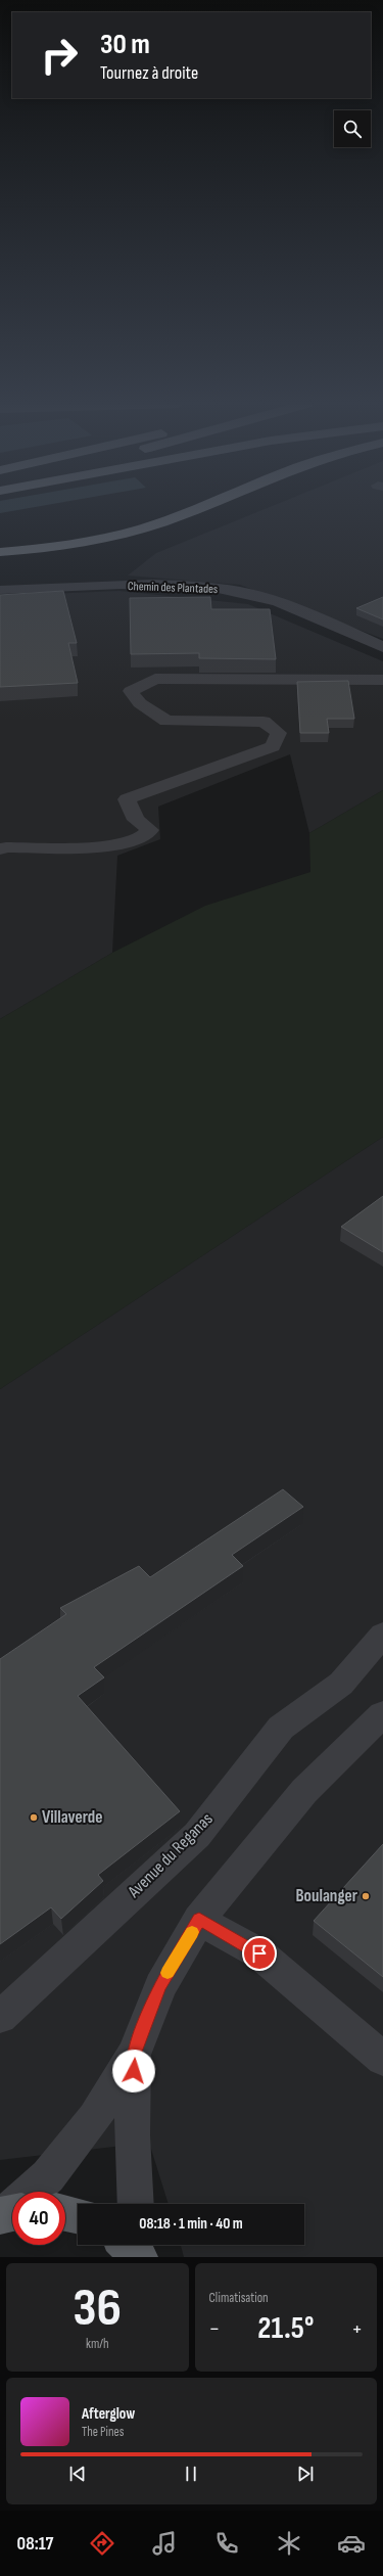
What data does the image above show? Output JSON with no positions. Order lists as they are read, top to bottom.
{
  "streets": {
    "street": ["Chemin des Plantades", "Avenue du Reganas"]
  },
  "places": ["Villaverde", "Boulanger"],
  "page": {
    "turn": ["30 m", "Tournez à droite"],
    "limit": "40",
    "trip": "08:18 · 1 min · 40 m",
    "tile": [
      ["36", "km/h"],
      "Climatisation"
    ],
    "heat": ["−", "21.5°", "+"],
    "song": ["Afterglow", "The Pines"],
    "tabs": "08:17"
  }
}
